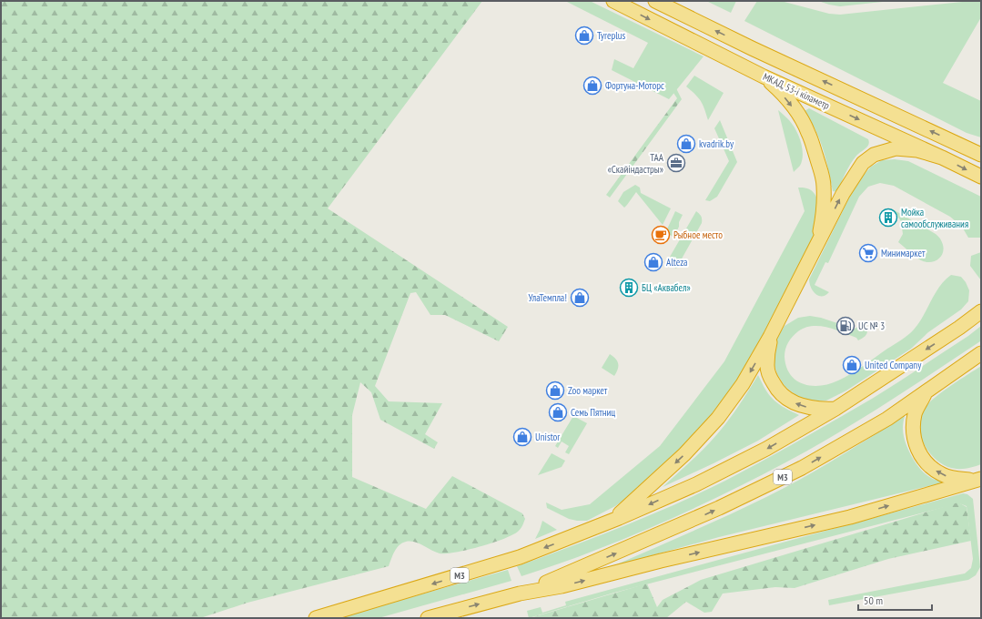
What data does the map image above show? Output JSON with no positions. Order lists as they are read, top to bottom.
{
  "streets": {
    "highway": ["МКАД, 53-і кіламетр", "М3"]
  },
  "places": {
    "shop": [
      "Tyreplus",
      "Фортуна-Моторс",
      "kvadrik.by",
      "Alteza",
      "УлаТемпла!",
      "United Company",
      "Zoo маркет",
      "Семь Пятниц",
      "Unistor"
    ],
    "office": ["ТАА «Скайіндастры»"],
    "building": ["Мойка самообслуживания", "БЦ «Аквабел»"],
    "cafe": ["Рыбное место"],
    "supermarket": ["Минимаркет"],
    "fuel station": ["UC № 3"]
  },
  "scale_bar": "50 m"
}
